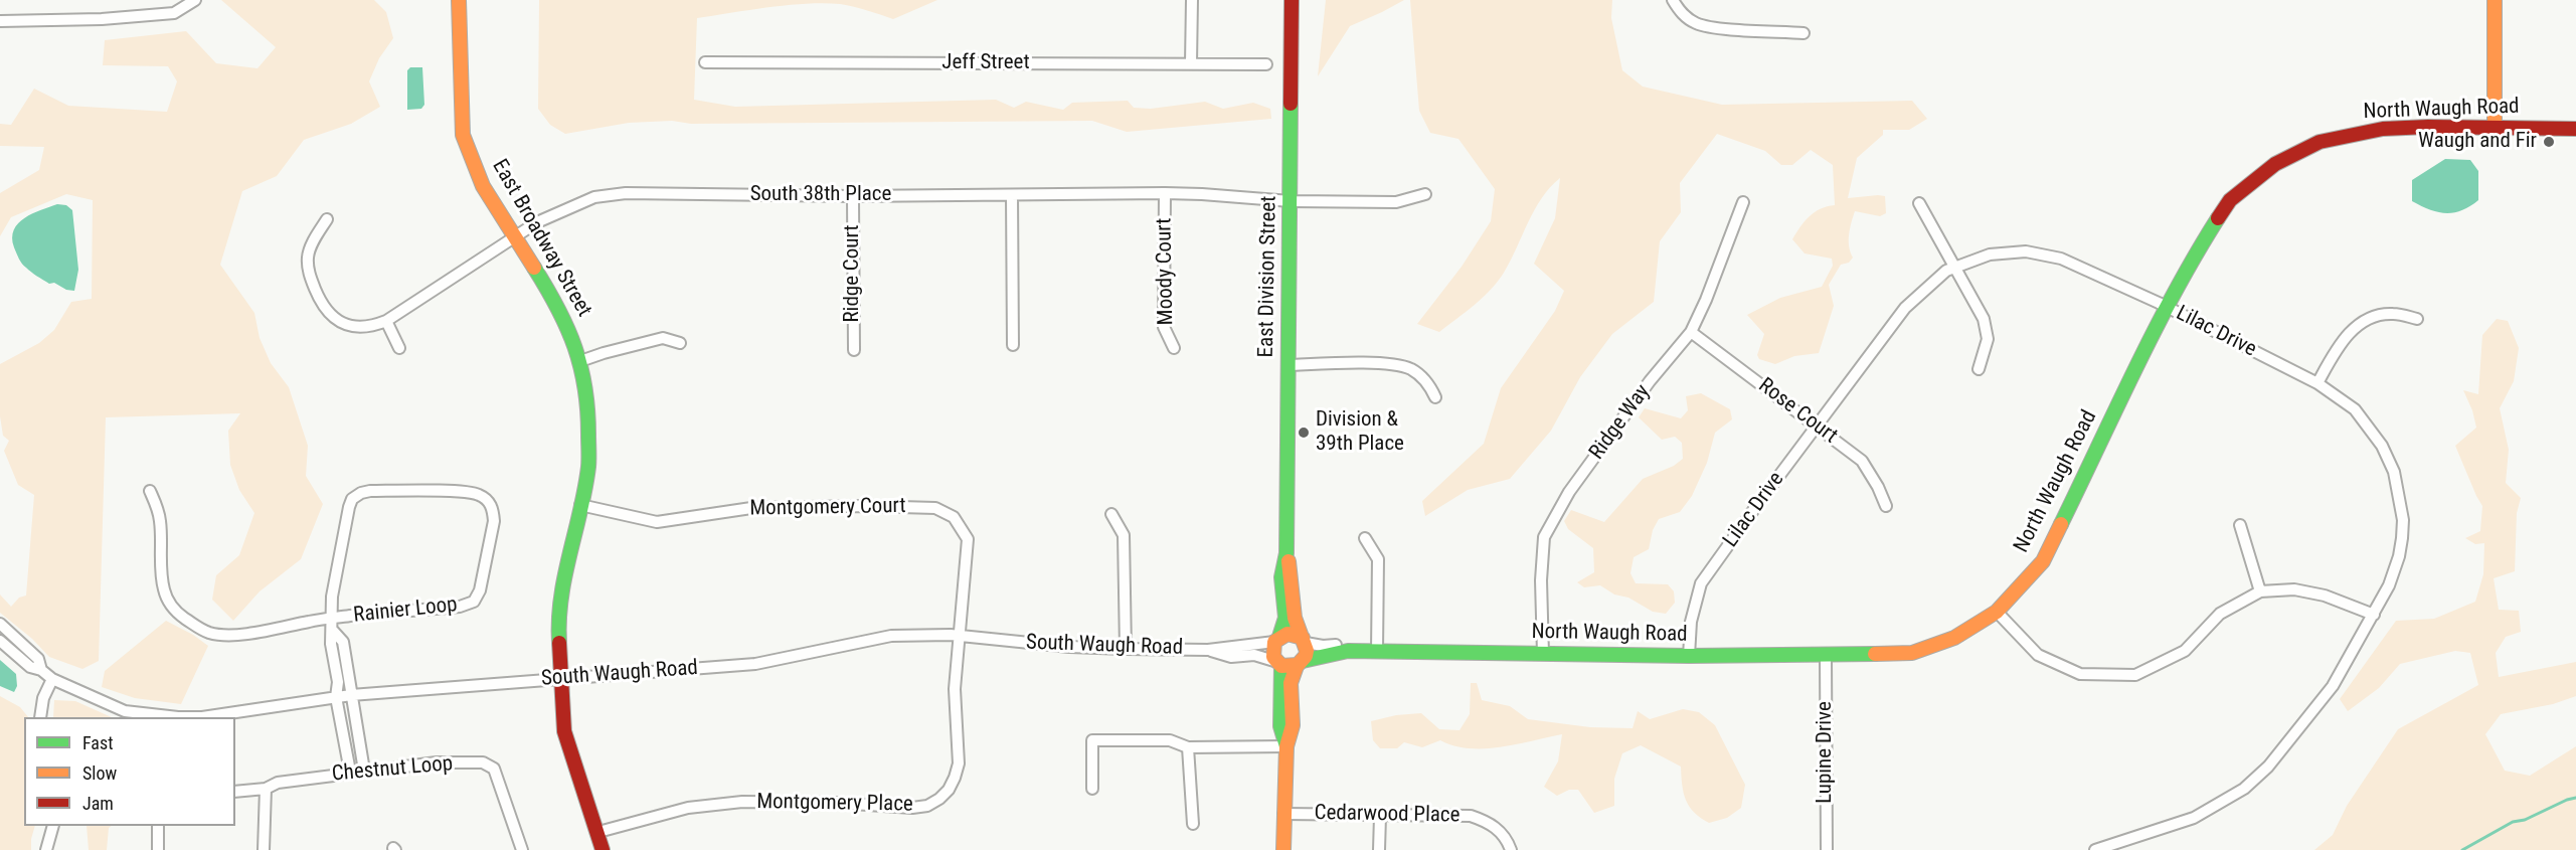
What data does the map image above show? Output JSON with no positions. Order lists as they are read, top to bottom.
{
  "streets": {
    "street": [
      "Jeff Street",
      "North Waugh Road",
      "South 38th Place",
      "East Broadway Street",
      "Moody Court",
      "Ridge Court",
      "East Division Street",
      "Lilac Drive",
      "Rose Court",
      "Ridge Way",
      "Montgomery Court",
      "Rainier Loop",
      "South Waugh Road",
      "Lupine Drive",
      "Chestnut Loop",
      "Montgomery Place",
      "Cedarwood Place"
    ]
  },
  "crossings": [
    ["North Waugh Road", "East Division Street"],
    ["North Waugh Road", "Lilac Drive"],
    ["North Waugh Road", "Ridge Way"],
    ["North Waugh Road", "South Waugh Road"],
    ["North Waugh Road", "Lupine Drive"],
    ["South 38th Place", "East Broadway Street"],
    ["South 38th Place", "Moody Court"],
    ["South 38th Place", "Ridge Court"],
    ["South 38th Place", "East Division Street"],
    ["East Broadway Street", "Montgomery Court"],
    ["East Broadway Street", "South Waugh Road"],
    ["East Broadway Street", "Montgomery Place"],
    ["East Division Street", "South Waugh Road"],
    ["Lilac Drive", "Rose Court"],
    ["Rose Court", "Ridge Way"],
    ["Montgomery Court", "South Waugh Road"],
    ["Montgomery Court", "Montgomery Place"],
    ["South Waugh Road", "Montgomery Place"]
  ],
  "places": ["Waugh and Fir", "Division & 39th Place"],
  "legend": ["Fast", "Slow", "Jam"]
}
